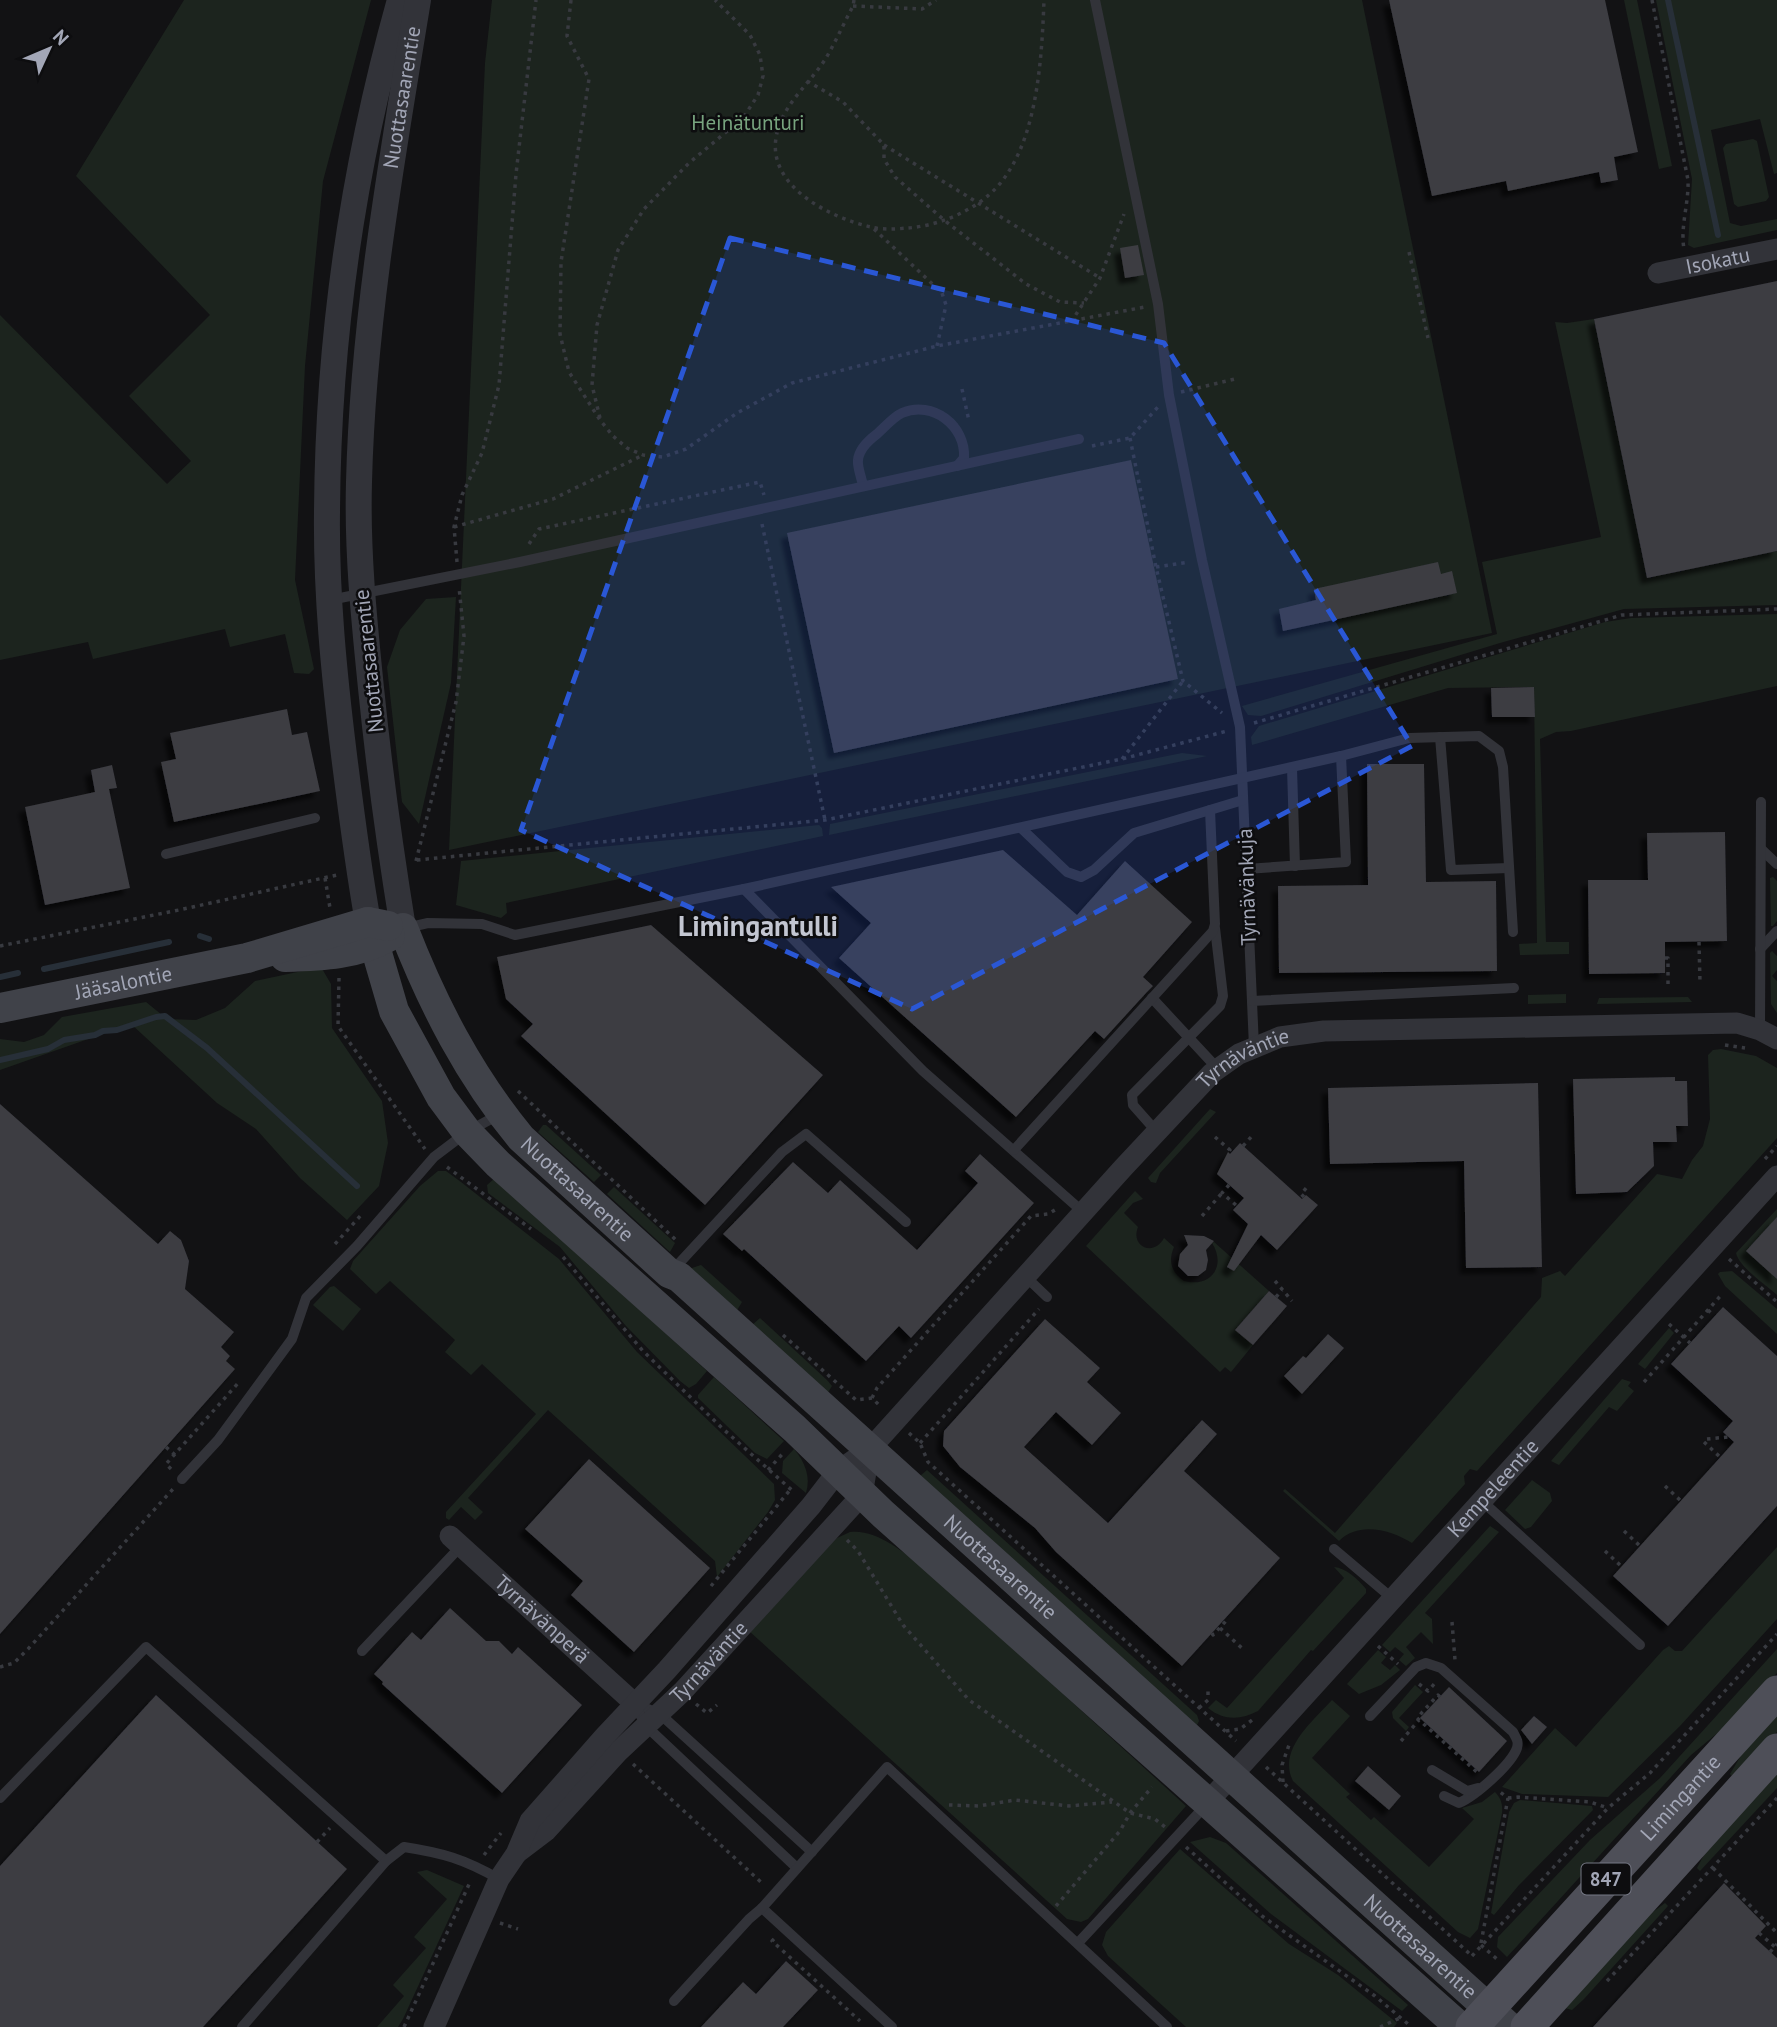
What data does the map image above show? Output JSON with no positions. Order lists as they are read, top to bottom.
{
  "streets": {
    "main road": [
      "Nuottasaarentie",
      "Jääsalontie",
      "Limingantie",
      "847"
    ],
    "street": [
      "Isokatu",
      "Tyrnäväntie",
      "Kempeleentie",
      "Tyrnävänperä"
    ],
    "lane": ["Tyrnävänkuja"]
  },
  "crossings": [
    ["Nuottasaarentie", "Jääsalontie"],
    ["Nuottasaarentie", "Tyrnäväntie"],
    ["Nuottasaarentie", "Kempeleentie"],
    ["Nuottasaarentie", "Limingantie"],
    ["Tyrnävänkuja", "Tyrnäväntie"],
    ["Tyrnäväntie", "Tyrnävänperä"]
  ],
  "districts": ["Limingantulli"],
  "parks": ["Heinätunturi"],
  "north": "top right"
}
